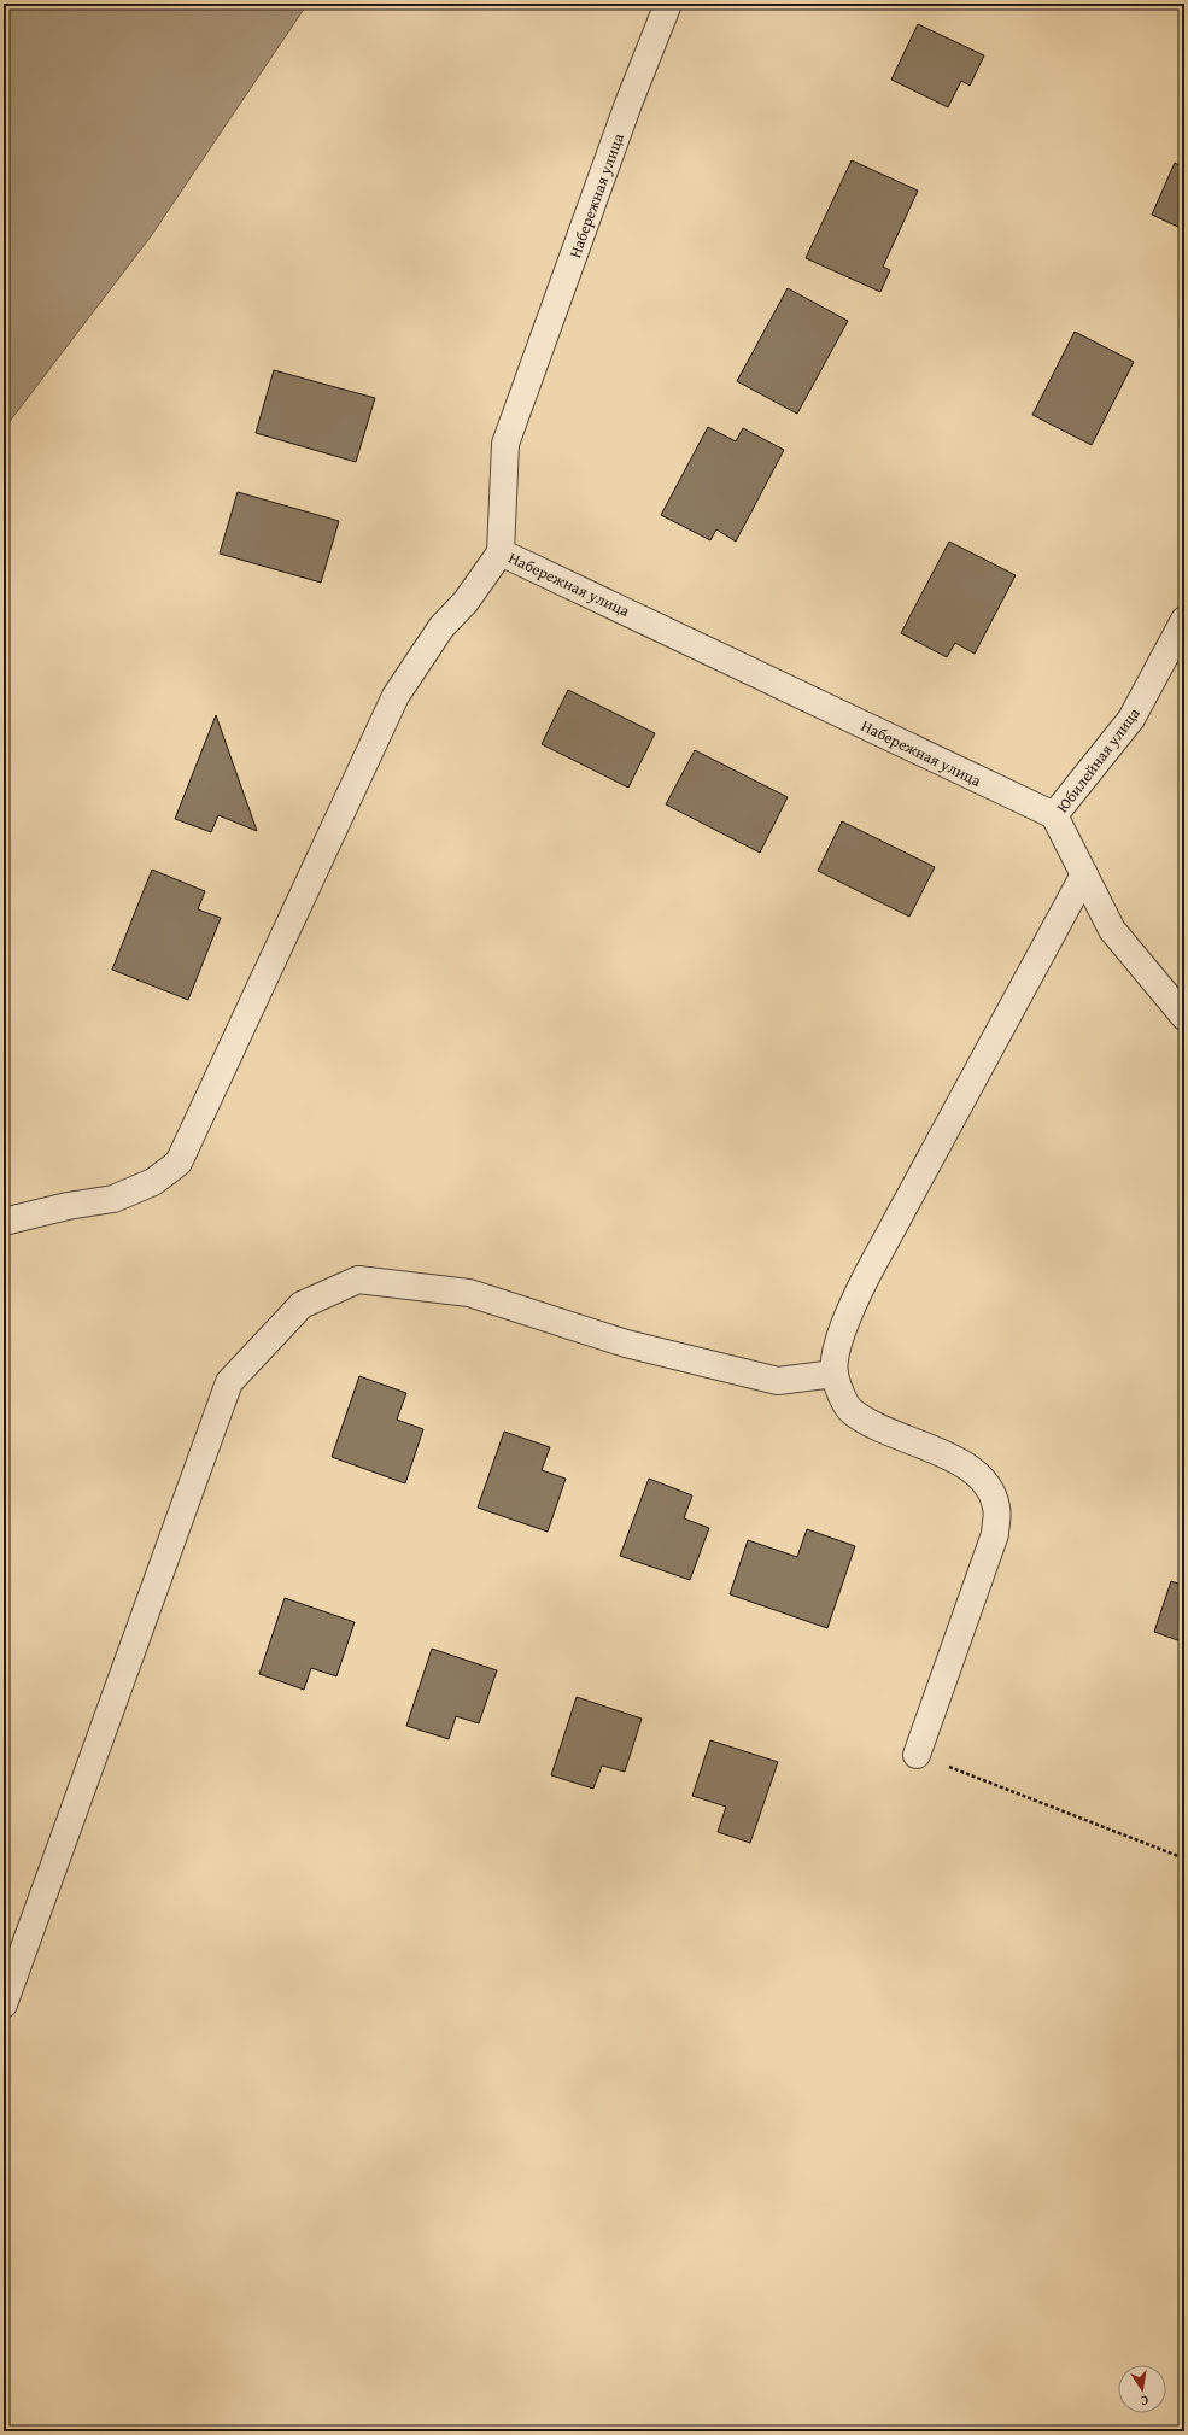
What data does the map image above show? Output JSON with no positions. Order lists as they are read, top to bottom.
{
  "streets": {
    "street": ["Набережная улица", "Юбилейная улица"]
  },
  "crossings": [
    ["Набережная улица", "Юбилейная улица"]
  ],
  "north": "bottom"
}
